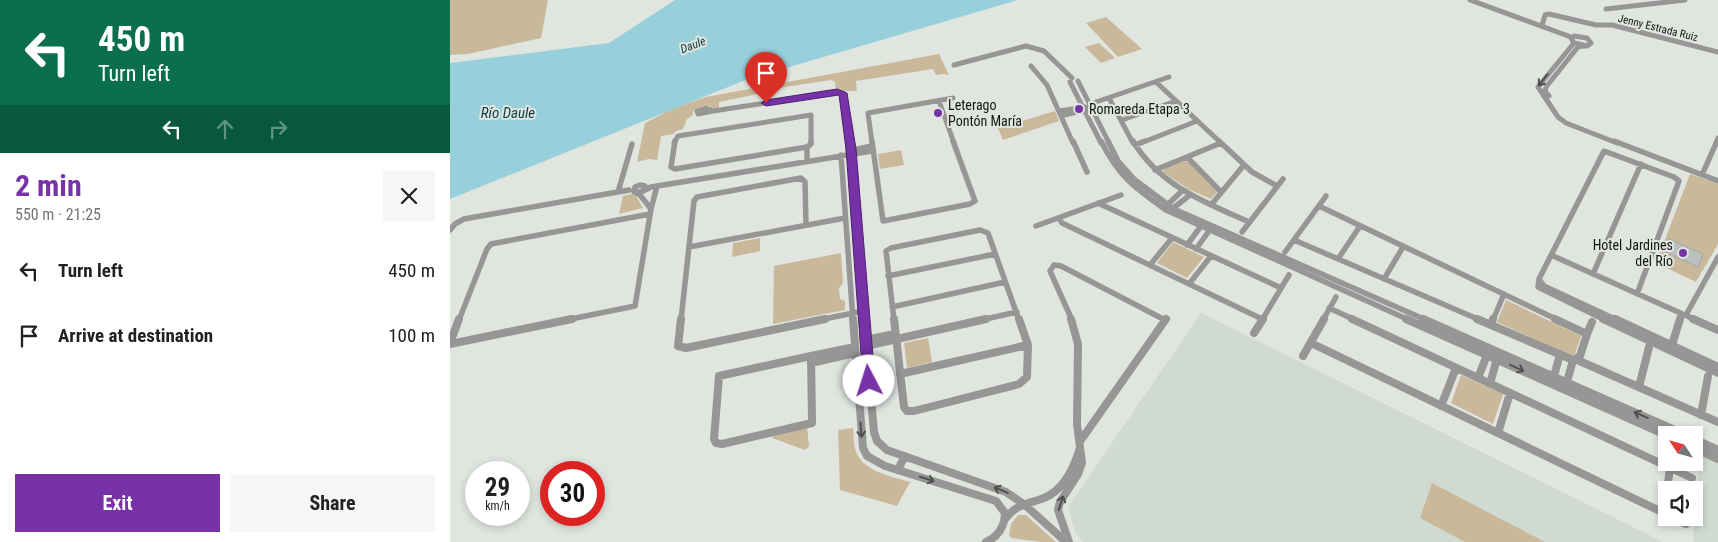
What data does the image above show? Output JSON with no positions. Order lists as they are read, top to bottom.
{
  "streets": {
    "street": ["Jenny Estrada Ruiz"]
  },
  "water": ["Daule", "Río Daule"],
  "places": ["Romareda Etapa 3", "Leterago Pontón María", "Hotel Jardines del Río"],
  "north": "top left",
  "page": {
    "turn": ["450 m", "Turn left"],
    "heading": ["2 min", "550 m · 21:25"],
    "list": [
      {
        "name": "Turn left",
        "value": "450 m"
      },
      {
        "name": "Arrive at destination",
        "value": "100 m"
      }
    ],
    "speed": "29 km/h",
    "limit": "30",
    "buttons": ["Exit", "Share"]
  }
}
